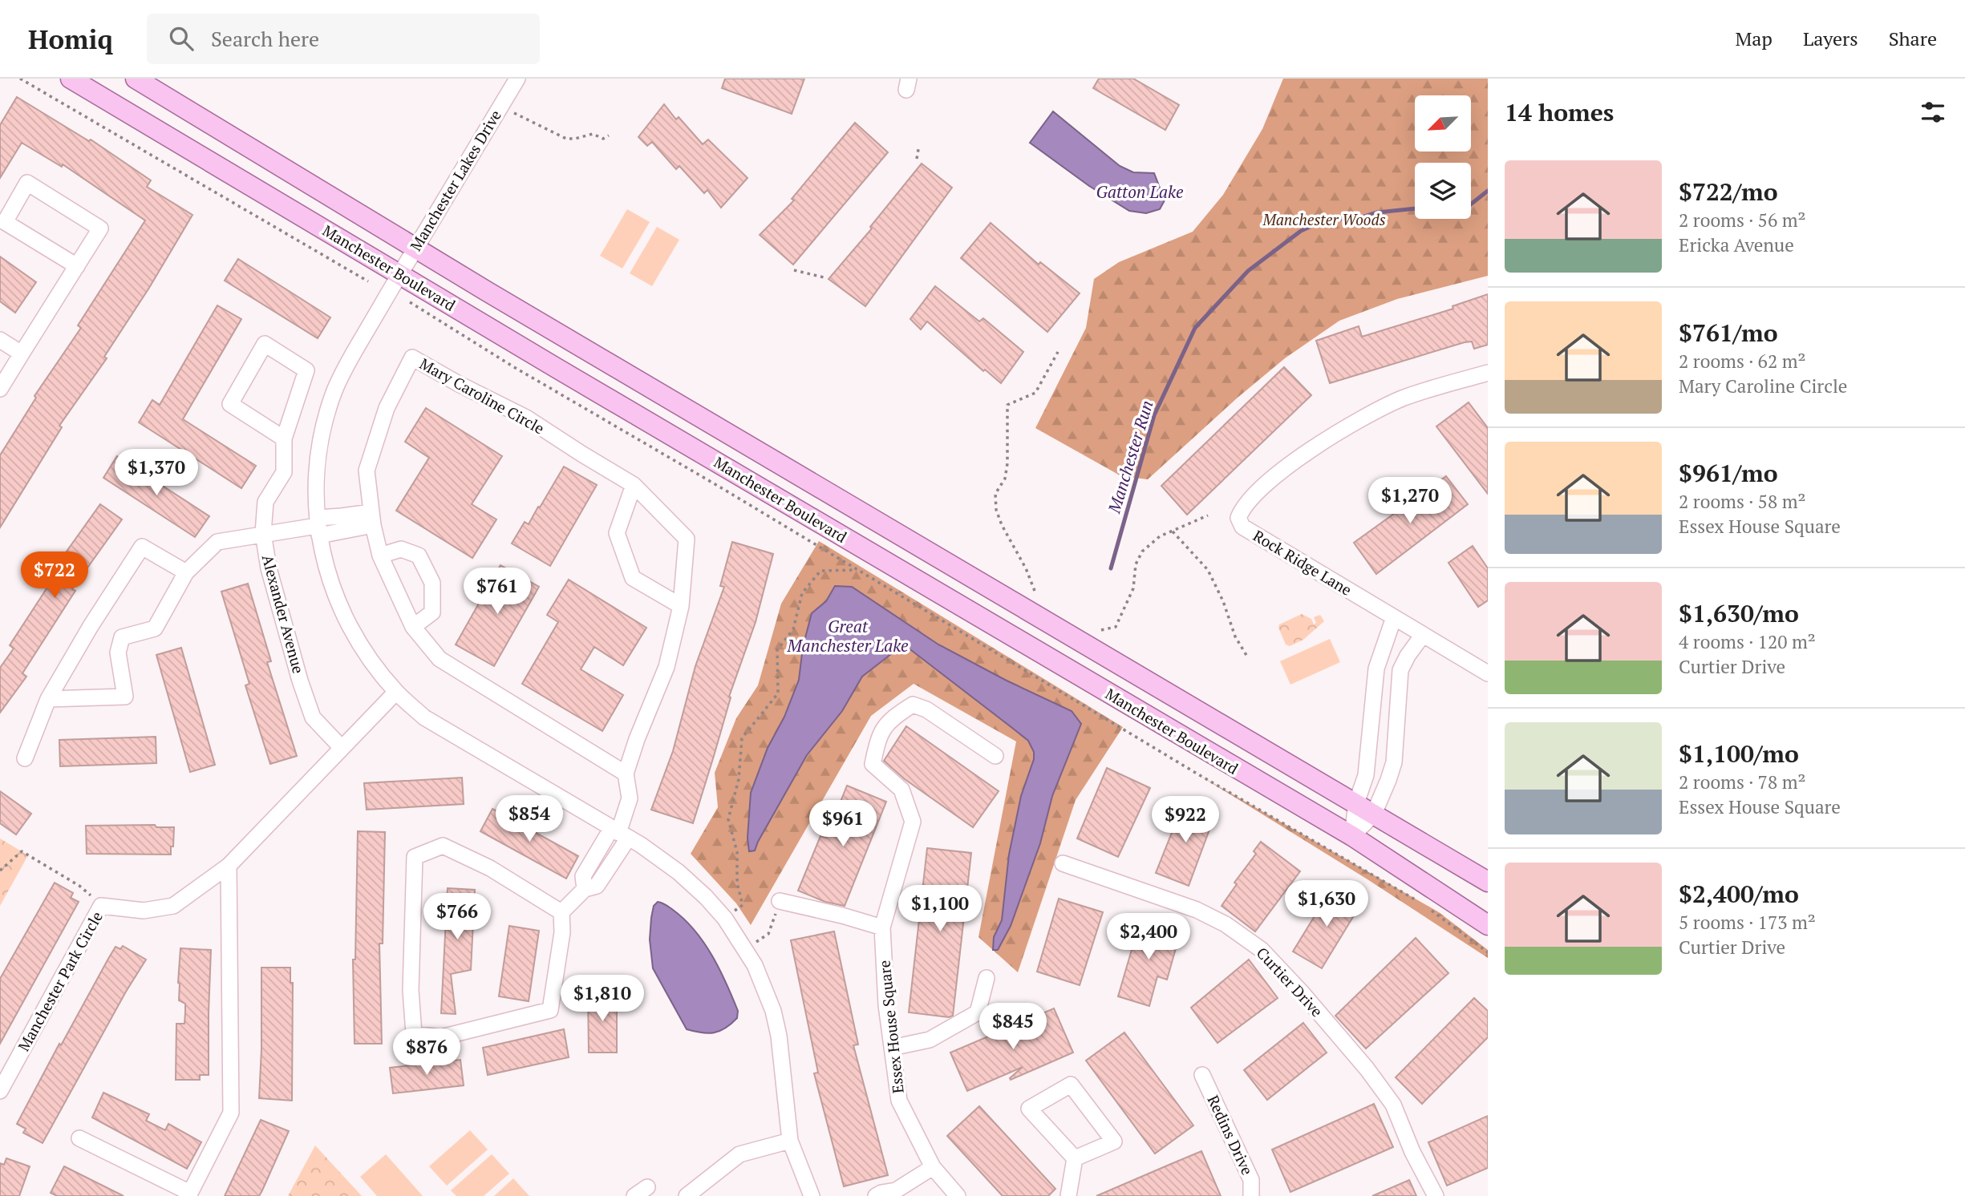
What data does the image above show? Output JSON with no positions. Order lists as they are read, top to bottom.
{
  "streets": {
    "main road": ["Manchester Boulevard"],
    "street": [
      "Manchester Lakes Drive",
      "Mary Caroline Circle",
      "Rock Ridge Lane",
      "Alexander Avenue",
      "Manchester Park Circle",
      "Curtier Drive",
      "Essex House Square",
      "Redins Drive"
    ]
  },
  "crossings": [
    ["Manchester Lakes Drive", "Manchester Boulevard"],
    ["Manchester Lakes Drive", "Mary Caroline Circle"],
    ["Manchester Lakes Drive", "Manchester Park Circle"],
    ["Alexander Avenue", "Manchester Park Circle"]
  ],
  "water": ["Gatton Lake", "Manchester Run", "Great Manchester Lake"],
  "parks": ["Manchester Woods"],
  "north": "bottom left",
  "page": {
    "header": "Homiq",
    "search": "Search here",
    "nav": ["Map", "Layers", "Share"],
    "heading": "14 homes",
    "list": [
      {
        "name": "$722/mo",
        "note": "2 rooms · 56 m² · Ericka Avenue"
      },
      {
        "name": "$761/mo",
        "note": "2 rooms · 62 m² · Mary Caroline Circle"
      },
      {
        "name": "$961/mo",
        "note": "2 rooms · 58 m² · Essex House Square"
      },
      {
        "name": "$1,630/mo",
        "note": "4 rooms · 120 m² · Curtier Drive"
      },
      {
        "name": "$1,100/mo",
        "note": "2 rooms · 78 m² · Essex House Square"
      },
      {
        "name": "$2,400/mo",
        "note": "5 rooms · 173 m² · Curtier Drive"
      }
    ],
    "price": [
      "$1,370",
      "$1,270",
      "$722",
      "$761",
      "$854",
      "$922",
      "$961",
      "$1,630",
      "$1,100",
      "$766",
      "$2,400",
      "$1,810",
      "$845",
      "$876"
    ]
  }
}
